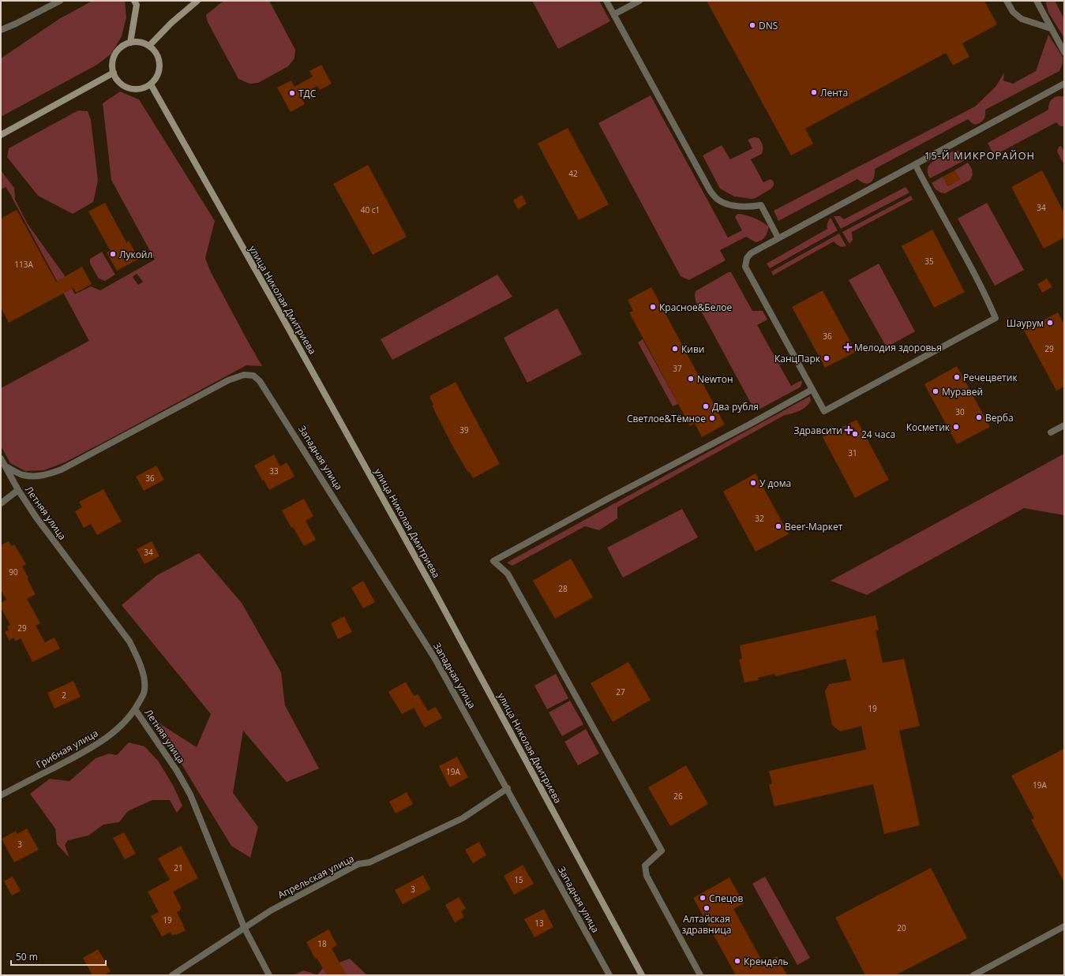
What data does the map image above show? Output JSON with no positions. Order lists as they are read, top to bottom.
{
  "streets": {
    "main road": ["улица Николая Дмитриева"],
    "street": [
      "Западная улица",
      "Летняя улица",
      "Грибная улица",
      "Апрельская улица"
    ]
  },
  "crossings": [
    ["Западная улица", "Летняя улица"],
    ["Западная улица", "Апрельская улица"],
    ["Летняя улица", "Грибная улица"],
    ["Летняя улица", "Апрельская улица"]
  ],
  "districts": ["15-Й МИКРОРАЙОН"],
  "places": {
    "other": [
      "DNS",
      "Лента",
      "ТДС",
      "Лукойл",
      "Красное&Белое",
      "Шаурум",
      "Киви",
      "КанцПарк",
      "Речецветик",
      "Newтон",
      "Муравей",
      "Два рубля",
      "Верба",
      "Светлое&Тёмное",
      "Косметик",
      "24 часа",
      "У дома",
      "Beer-Маркет",
      "Спецов",
      "Алтайская здравница",
      "Крендель"
    ],
    "health": ["Мелодия здоровья", "Здравсити"]
  },
  "house_numbers": [
    "42",
    "34",
    "40 с1",
    "35",
    "113А",
    "36",
    "29",
    "37",
    "30",
    "39",
    "31",
    "33",
    "36",
    "32",
    "34",
    "90",
    "28",
    "29",
    "27",
    "2",
    "19",
    "19А",
    "19А",
    "26",
    "3",
    "21",
    "15",
    "3",
    "19",
    "13",
    "20",
    "18"
  ],
  "scale_bar": "50 m"
}
